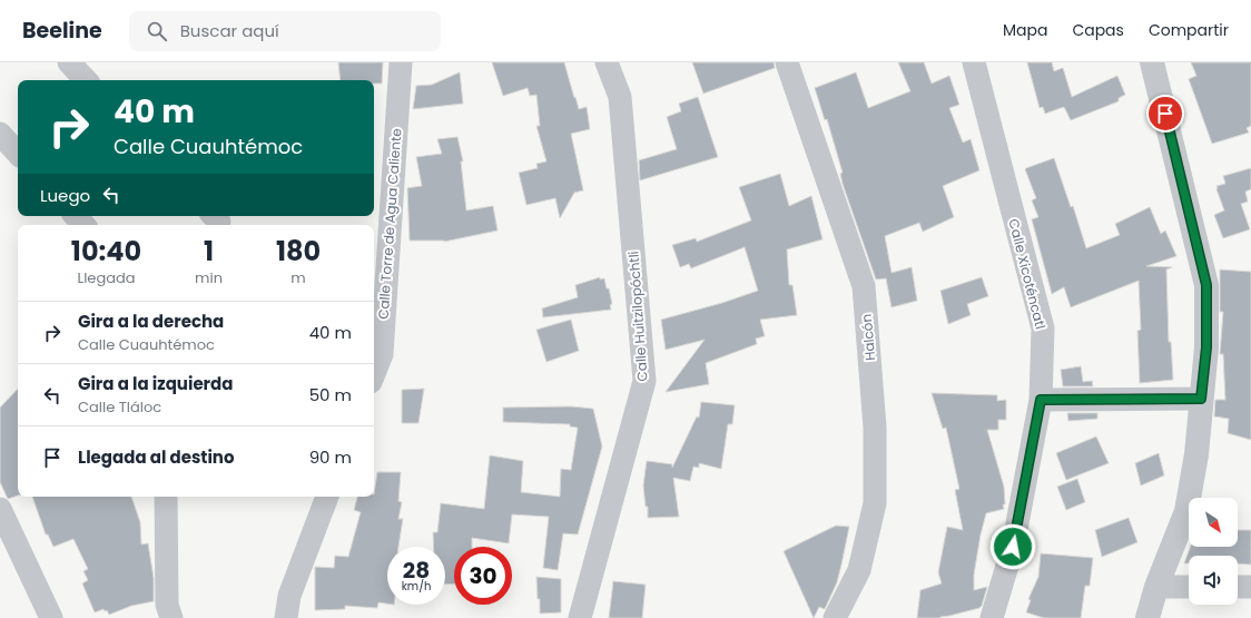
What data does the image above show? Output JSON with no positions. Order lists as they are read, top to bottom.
{
  "streets": {
    "street": [
      "Calle Torre de Agua Caliente",
      "Calle Xicoténcatl",
      "Calle Huitzilopóchtli",
      "Halcón"
    ]
  },
  "north": "bottom right",
  "page": {
    "header": "Beeline",
    "search": "Buscar aquí",
    "nav": ["Mapa", "Capas", "Compartir"],
    "turn": ["40 m", "Calle Cuauhtémoc"],
    "then": "Luego",
    "eta": [
      "10:40",
      "Llegada",
      "1",
      "min",
      "180",
      "m"
    ],
    "list": [
      {
        "name": "Gira a la derecha",
        "note": "Calle Cuauhtémoc",
        "value": "40 m"
      },
      {
        "name": "Gira a la izquierda",
        "note": "Calle Tláloc",
        "value": "50 m"
      },
      {
        "name": "Llegada al destino",
        "value": "90 m"
      }
    ],
    "speed": "28 km/h",
    "limit": "30"
  }
}
